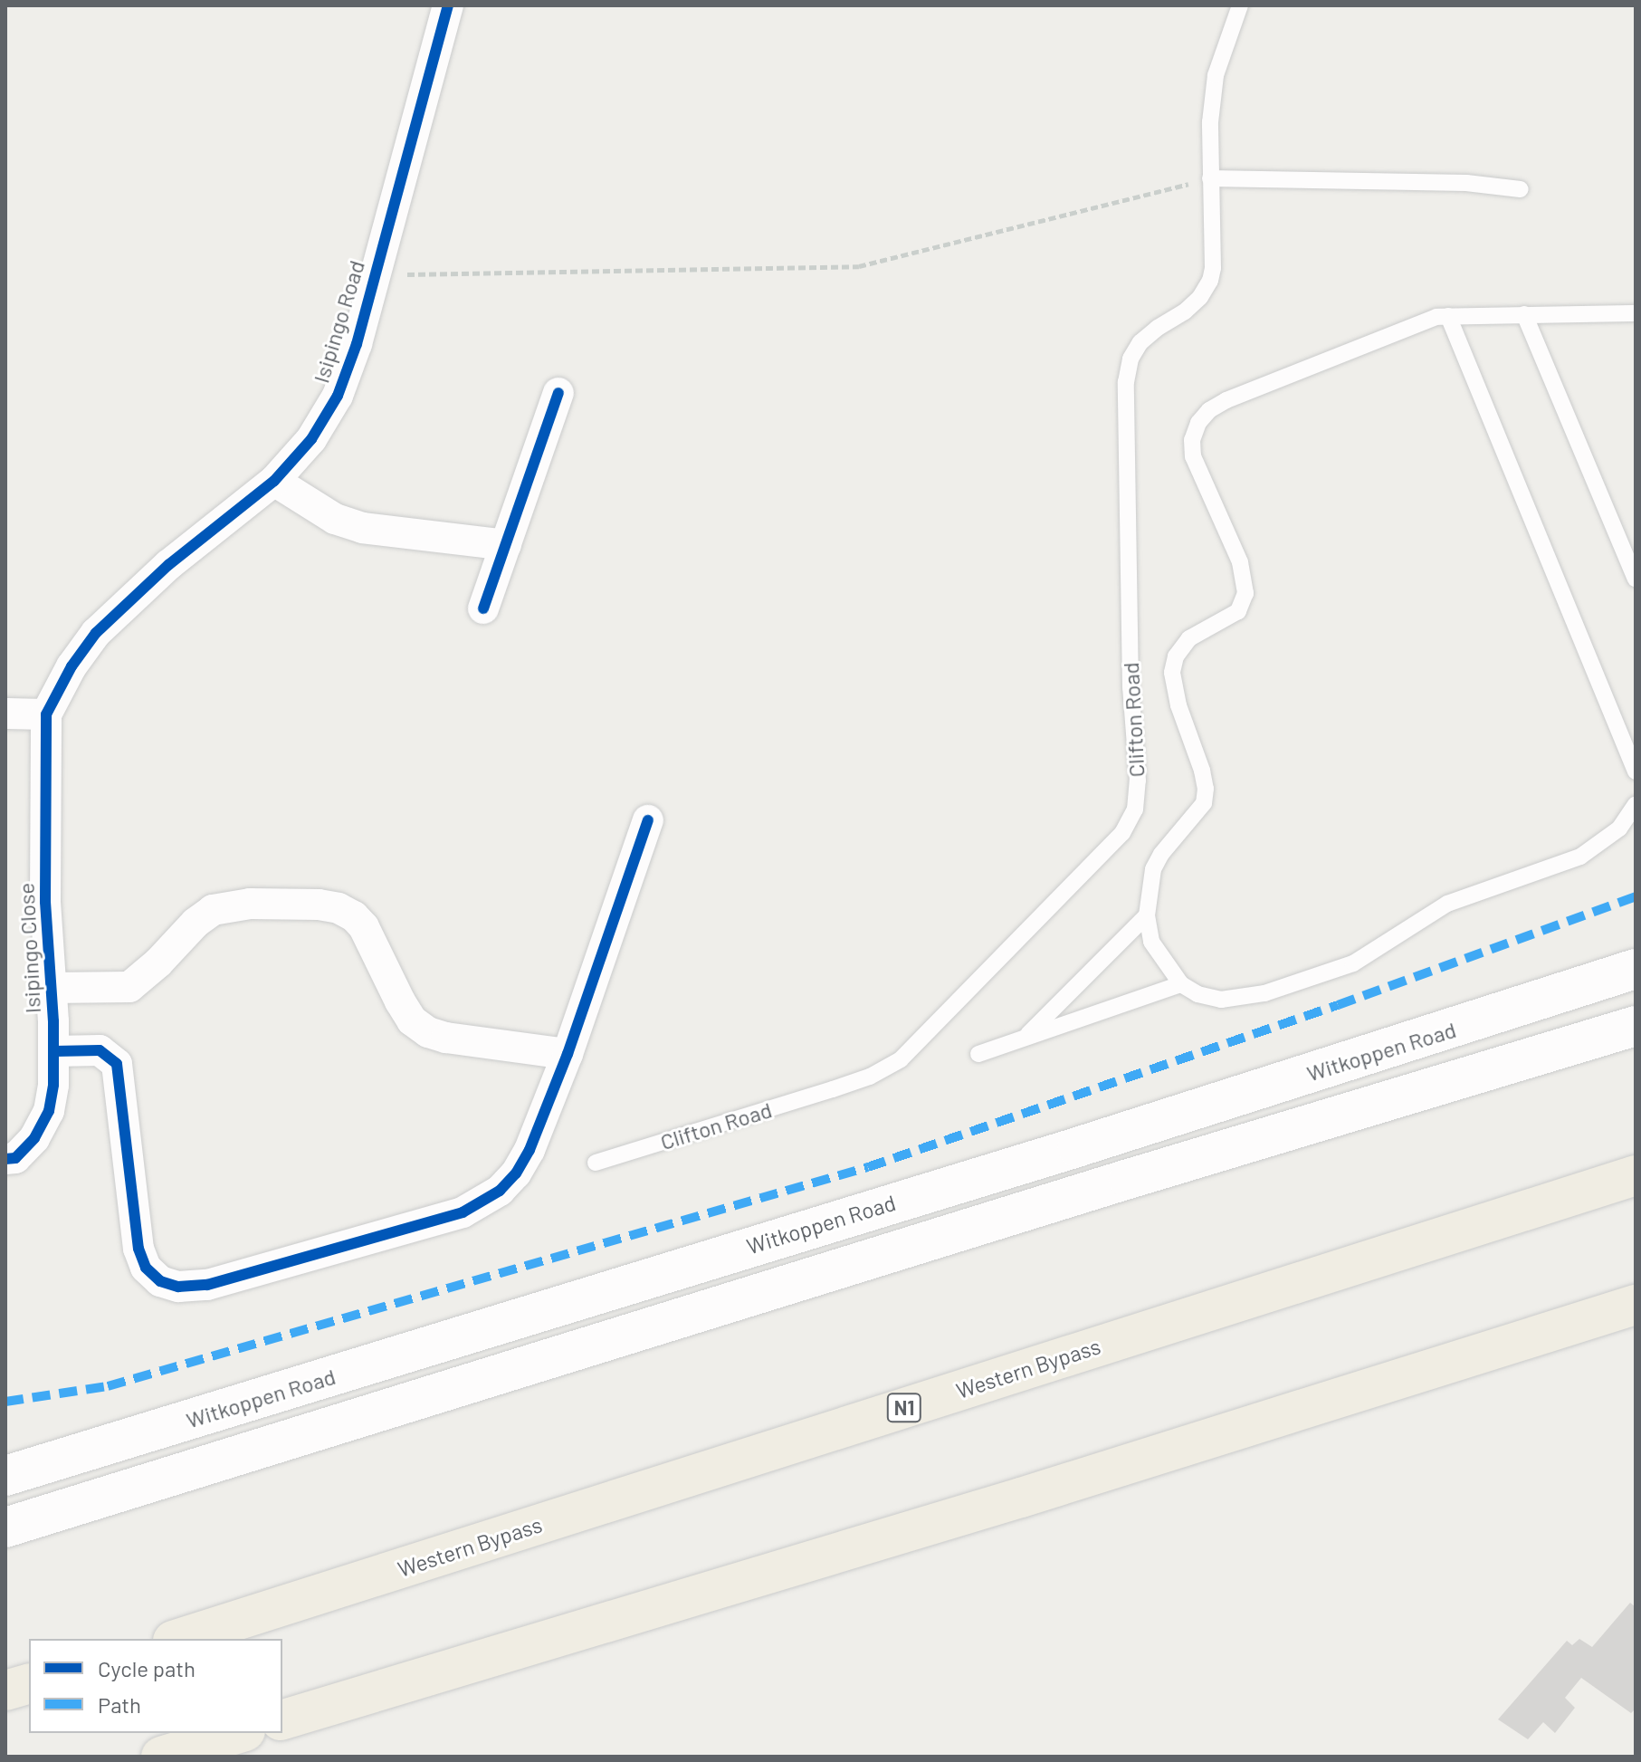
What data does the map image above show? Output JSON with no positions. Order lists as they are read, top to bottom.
{
  "streets": {
    "highway": ["Western Bypass", "N1"],
    "main road": ["Witkoppen Road"],
    "street": ["Isipingo Road", "Isipingo Close"],
    "lane": ["Clifton Road"]
  },
  "crossings": [
    ["Isipingo Road", "Isipingo Close"]
  ],
  "legend": ["Cycle path", "Path"]
}
